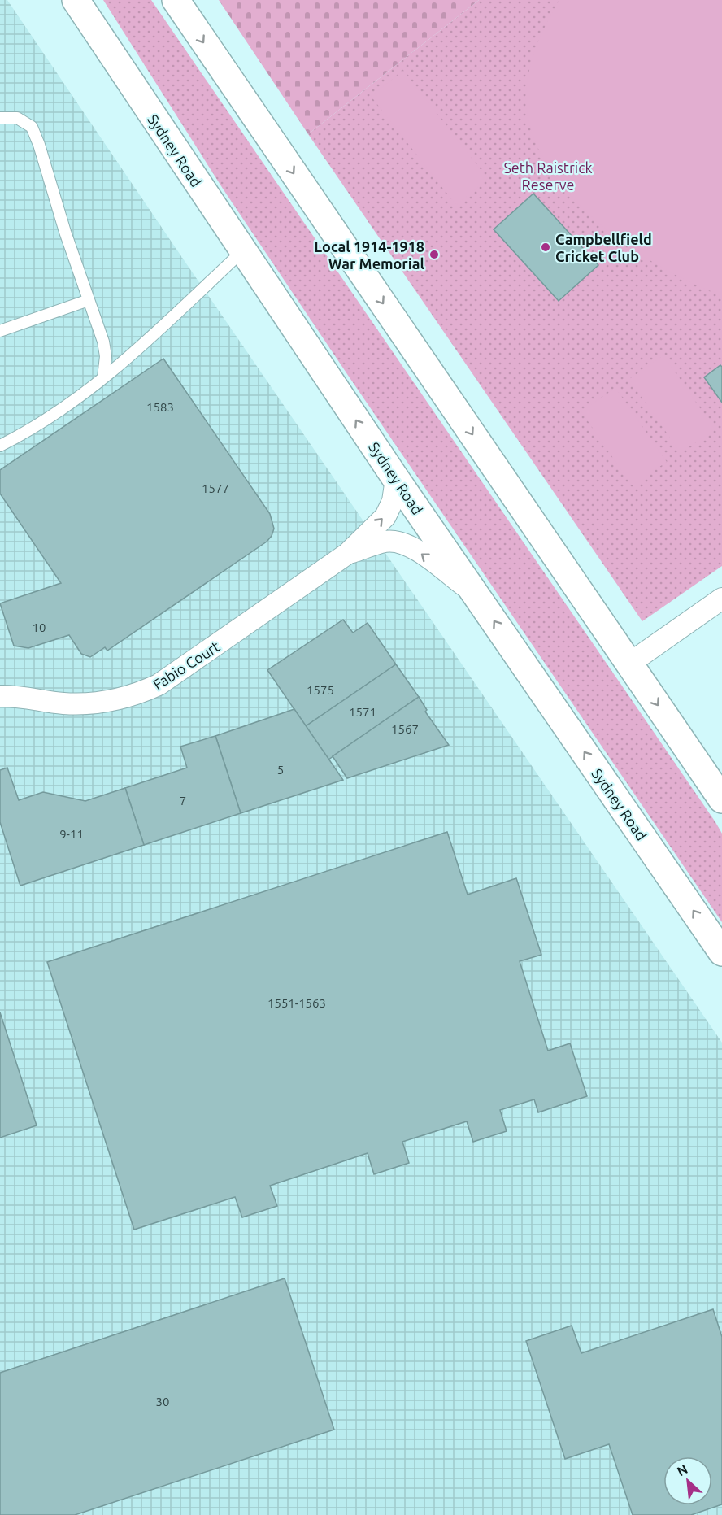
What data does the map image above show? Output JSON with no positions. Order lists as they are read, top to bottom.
{
  "streets": {
    "highway": ["Sydney Road"],
    "street": ["Fabio Court"]
  },
  "crossings": [
    ["Sydney Road", "Fabio Court"]
  ],
  "parks": ["Seth Raistrick Reserve"],
  "places": ["Campbellfield Cricket Club", "Local 1914-1918 War Memorial"],
  "house_numbers": [
    "1583",
    "1577",
    "10",
    "1575",
    "1571",
    "1567",
    "5",
    "7",
    "9-11",
    "1551-1563",
    "30"
  ],
  "north": "top left"
}
